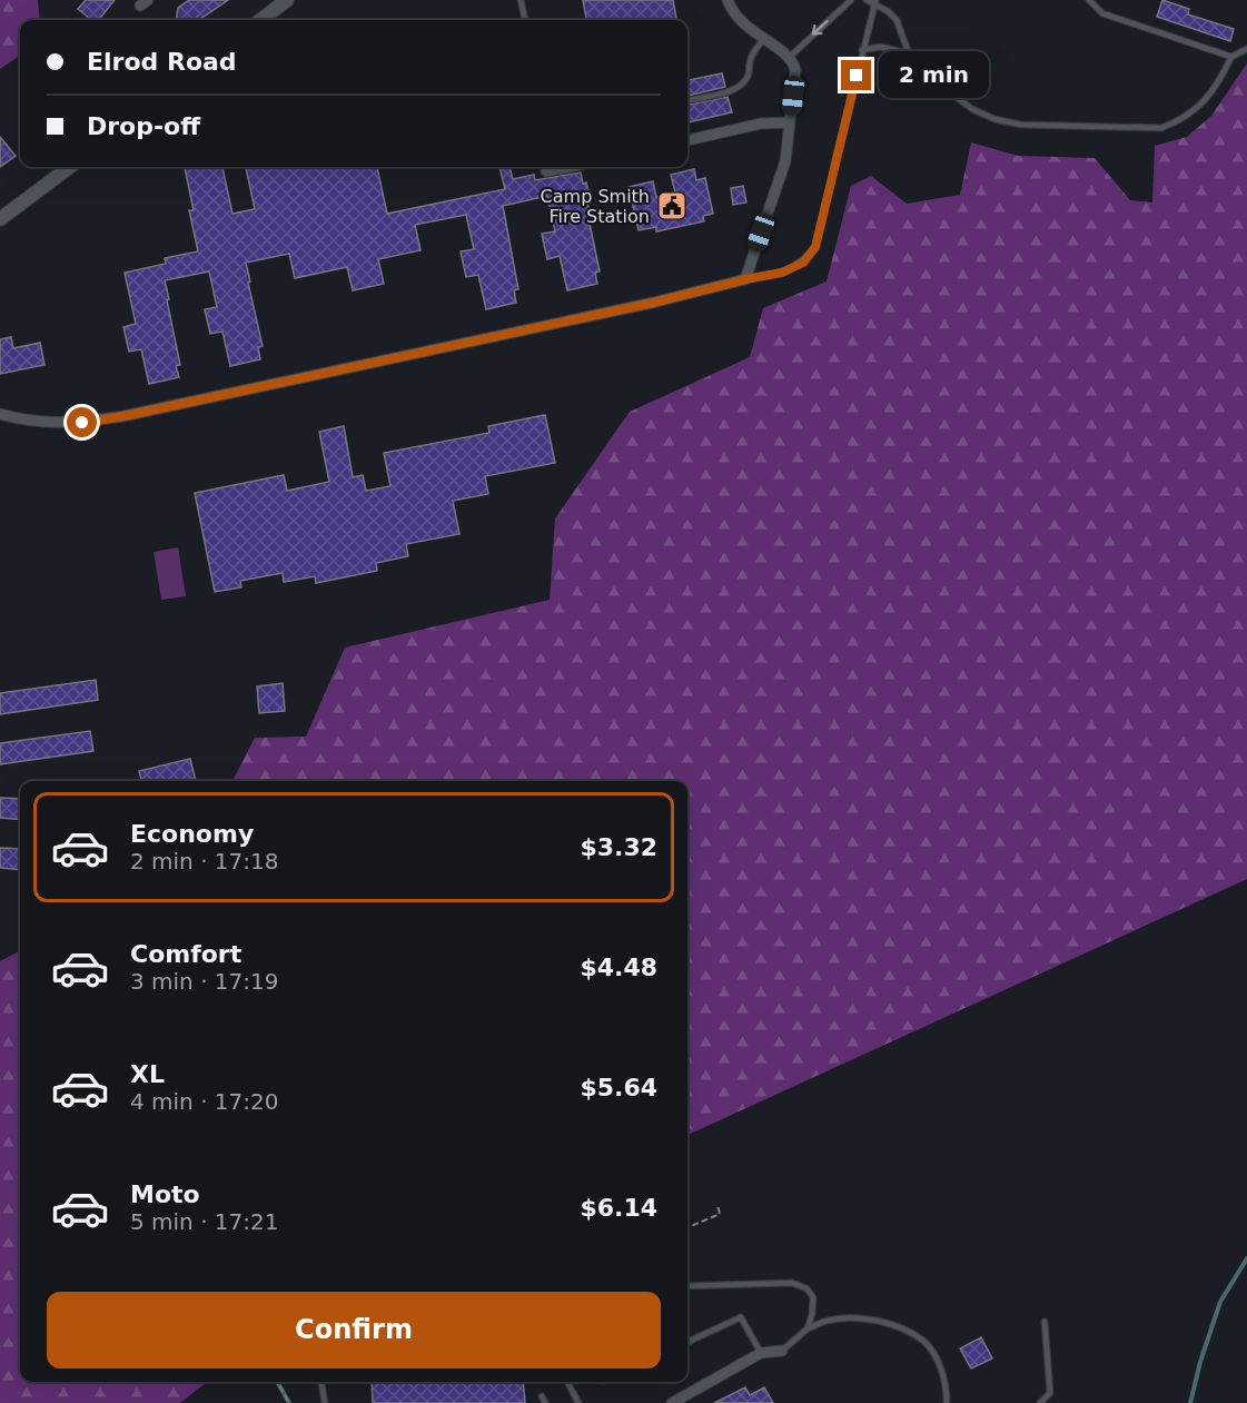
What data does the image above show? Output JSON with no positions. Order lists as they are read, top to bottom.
{
  "places": {
    "public building": ["Camp Smith Fire Station"]
  },
  "page": {
    "banner": ["Elrod Road", "Drop-off"],
    "bubble": "2 min",
    "list": [
      {
        "name": "Economy",
        "note": "2 min · 17:18",
        "value": "$3.32"
      },
      {
        "name": "Comfort",
        "note": "3 min · 17:19",
        "value": "$4.48"
      },
      {
        "name": "XL",
        "note": "4 min · 17:20",
        "value": "$5.64"
      },
      {
        "name": "Moto",
        "note": "5 min · 17:21",
        "value": "$6.14"
      }
    ],
    "buttons": "Confirm"
  }
}
